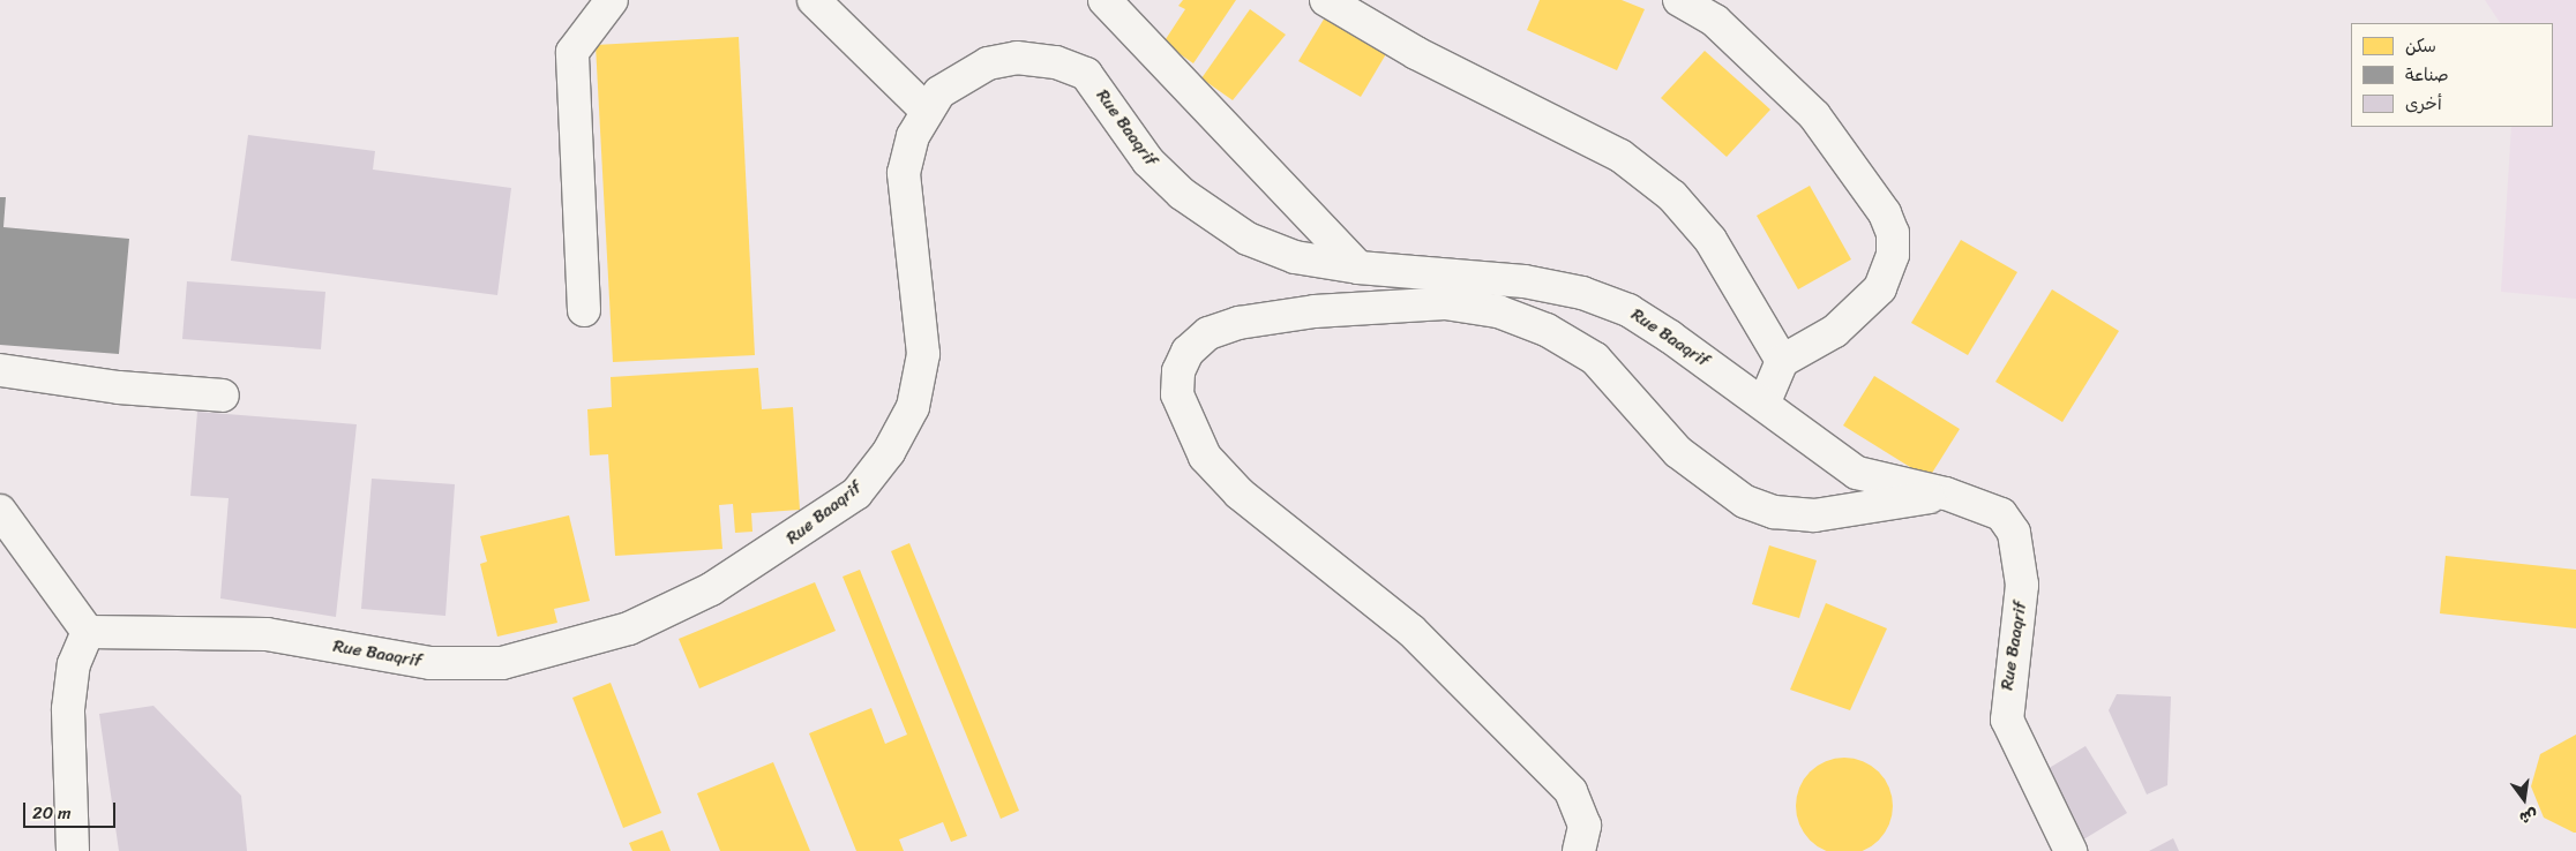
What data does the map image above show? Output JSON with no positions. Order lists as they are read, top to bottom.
{
  "streets": {
    "street": ["Rue Baaqrif"]
  },
  "legend": ["سكن", "صناعة", "أخرى"],
  "scale_bar": "20 m",
  "north": "bottom"
}
